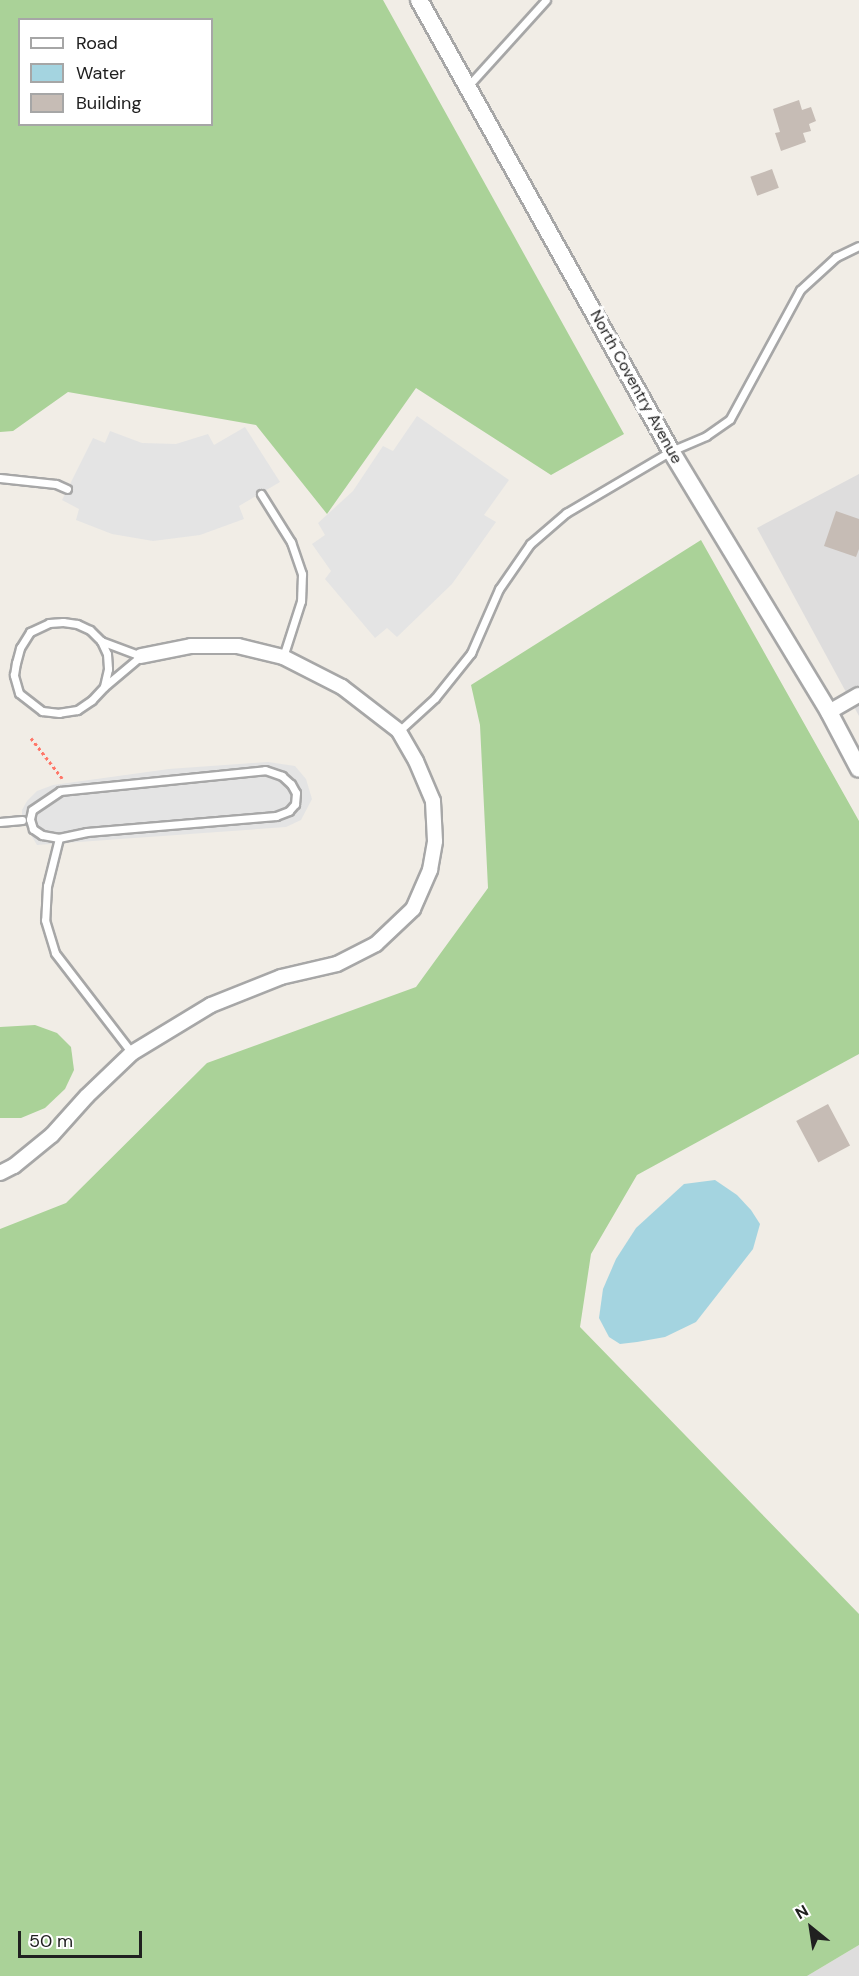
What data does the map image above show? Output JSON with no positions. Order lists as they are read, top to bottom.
{
  "streets": {
    "street": ["North Coventry Avenue"]
  },
  "legend": ["Road", "Water", "Building"],
  "scale_bar": "50 m",
  "north": "top left"
}
